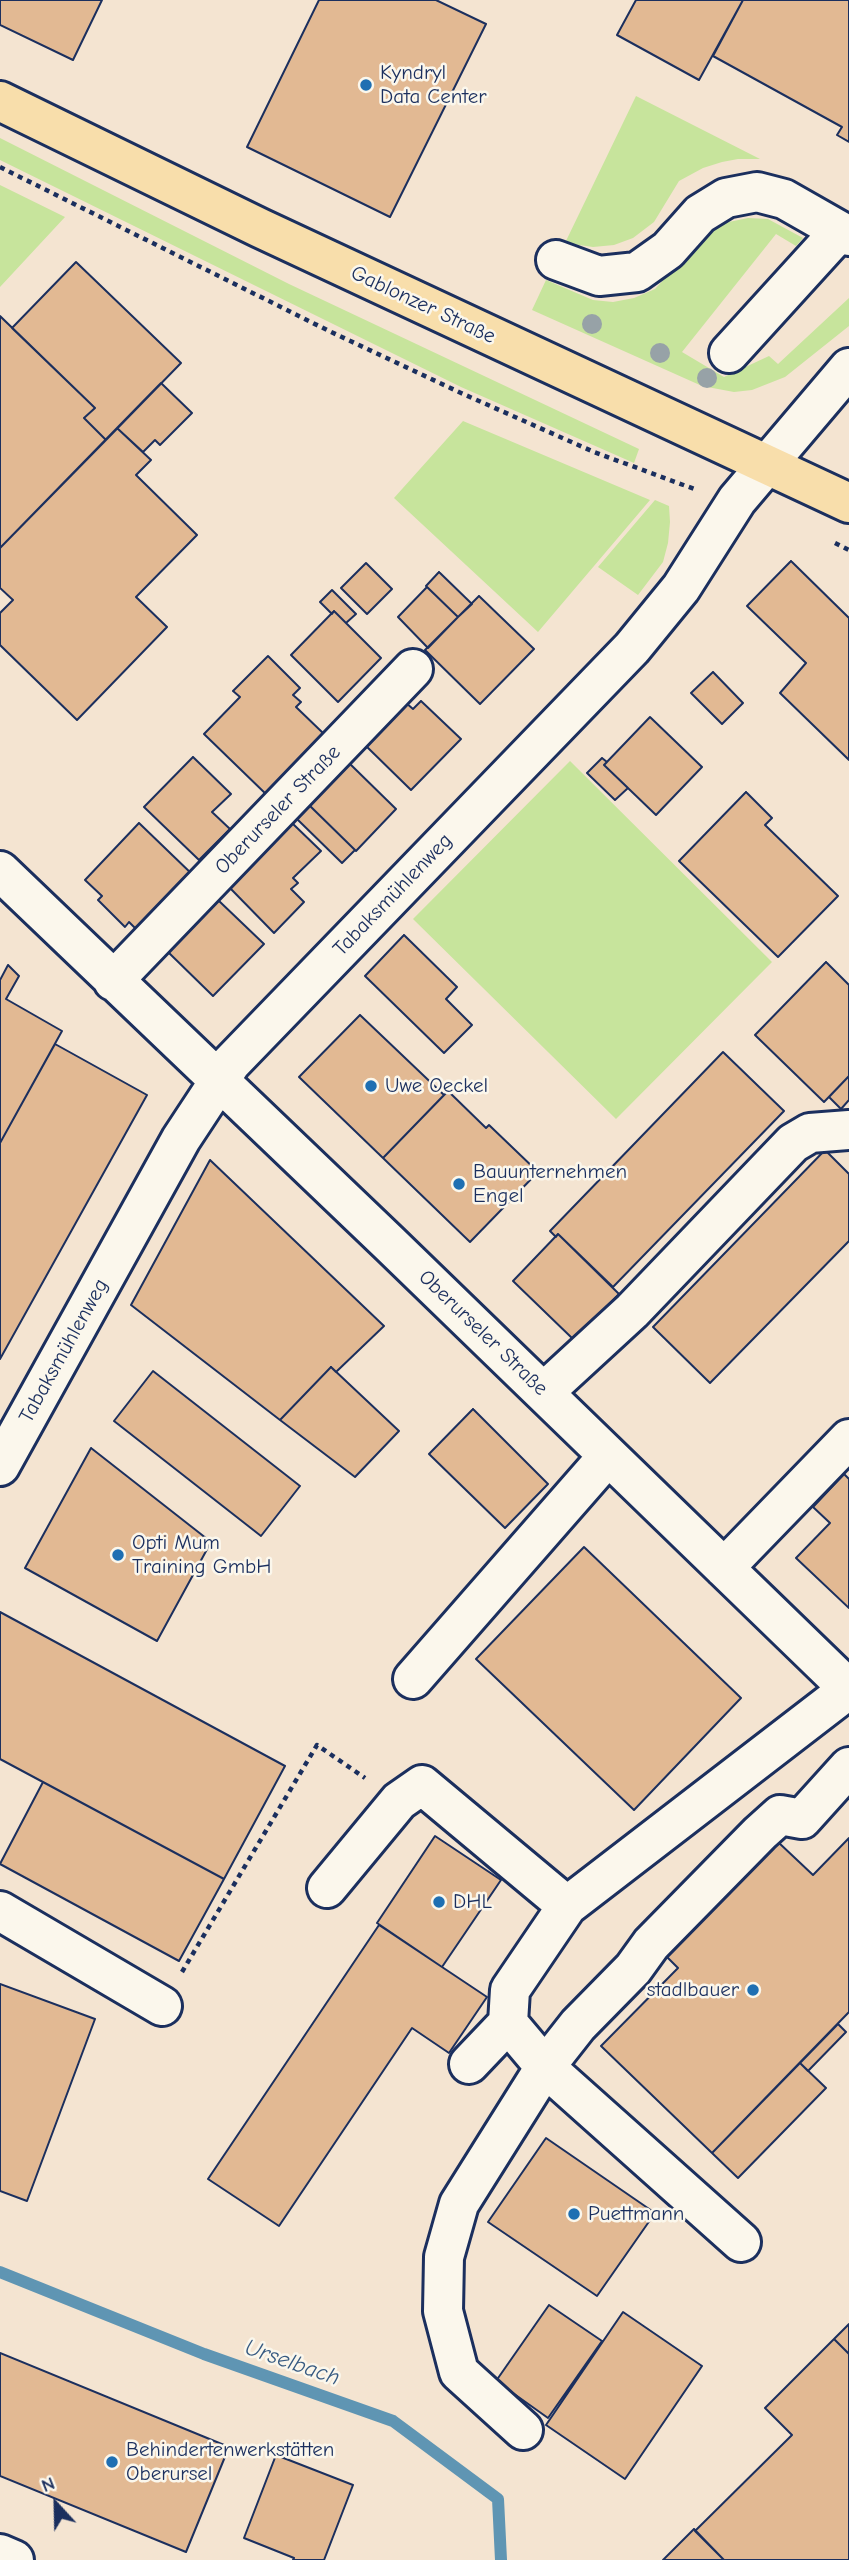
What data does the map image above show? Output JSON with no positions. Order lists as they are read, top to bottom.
{
  "streets": {
    "main road": ["Gablonzer Straße"],
    "street": ["Oberurseler Straße", "Tabaksmühlenweg"]
  },
  "crossings": [
    ["Gablonzer Straße", "Tabaksmühlenweg"],
    ["Oberurseler Straße", "Tabaksmühlenweg"]
  ],
  "water": ["Urselbach"],
  "places": [
    "Kyndryl Data Center",
    "Uwe Oeckel",
    "Bauunternehmen Engel",
    "Opti Mum Training GmbH",
    "DHL",
    "stadlbauer",
    "Puettmann",
    "Behindertenwerkstätten Oberursel"
  ],
  "north": "top"
}
